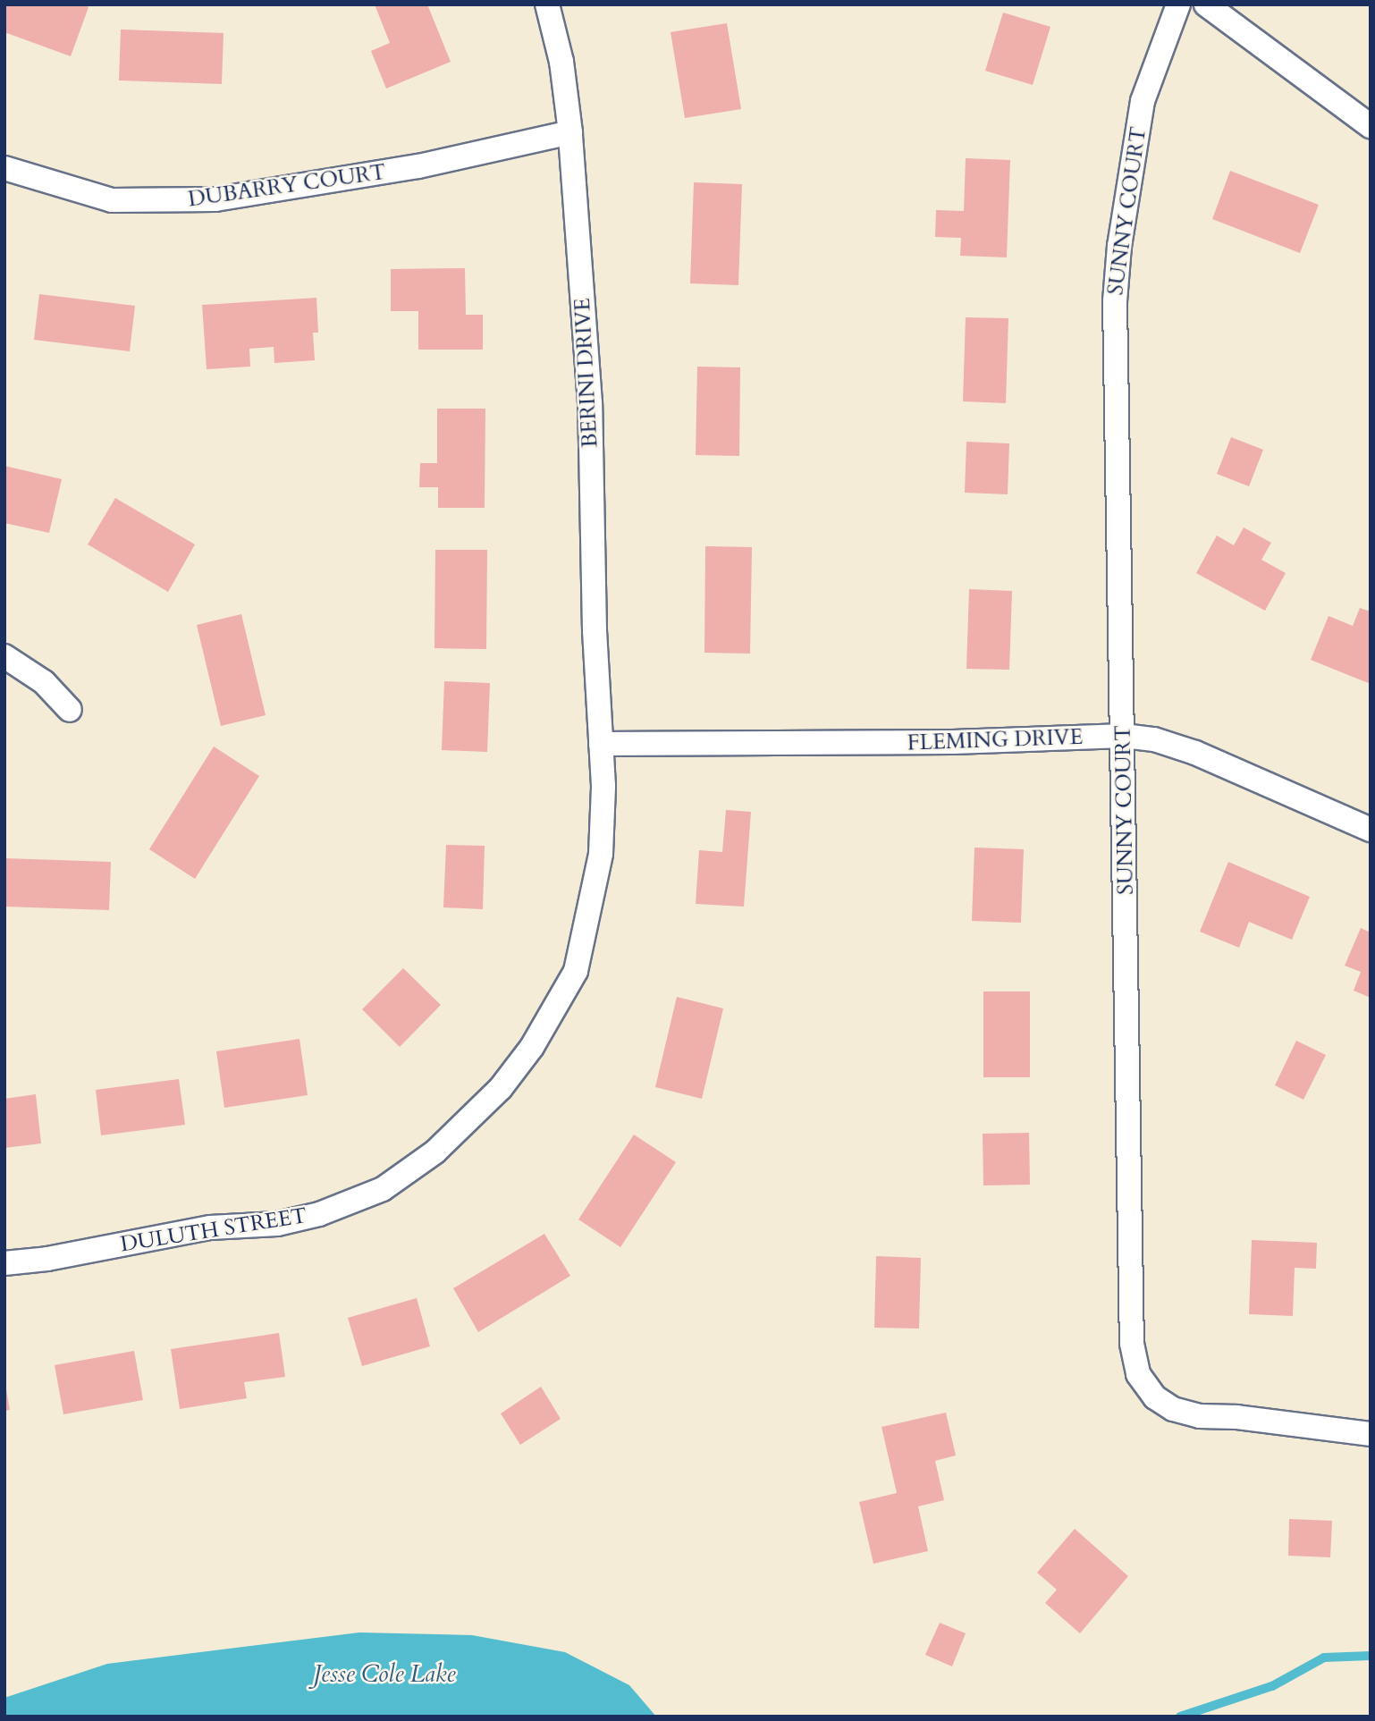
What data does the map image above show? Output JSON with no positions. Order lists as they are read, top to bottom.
{
  "streets": {
    "street": [
      "DUBARRY COURT",
      "SUNNY COURT",
      "BERINI DRIVE",
      "FLEMING DRIVE",
      "DULUTH STREET"
    ]
  },
  "crossings": [
    ["DUBARRY COURT", "BERINI DRIVE"],
    ["SUNNY COURT", "FLEMING DRIVE"],
    ["BERINI DRIVE", "FLEMING DRIVE"],
    ["BERINI DRIVE", "DULUTH STREET"],
    ["FLEMING DRIVE", "DULUTH STREET"]
  ],
  "water": ["Jesse Cole Lake"]
}
